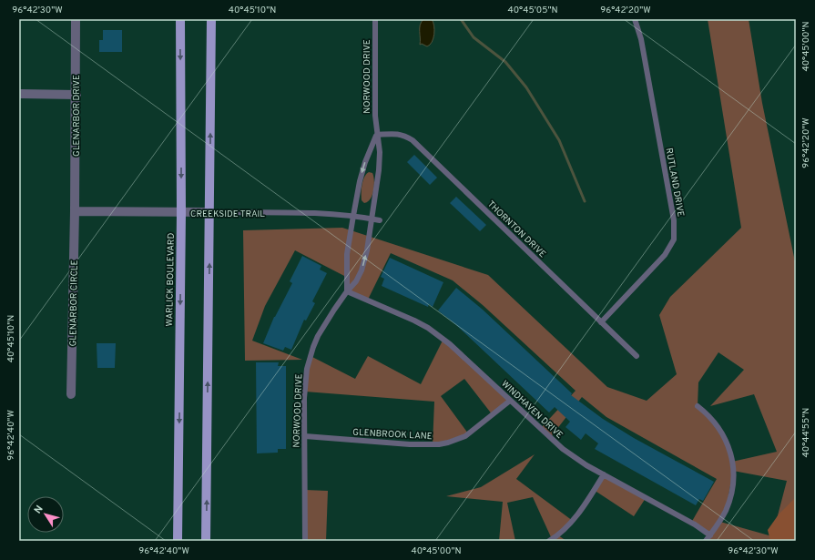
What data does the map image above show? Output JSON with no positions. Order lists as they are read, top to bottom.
{
  "streets": {
    "main road": ["WARLICK BOULEVARD"],
    "street": ["GLENARBOR DRIVE", "CREEKSIDE TRAIL", "GLENARBOR CIRCLE"],
    "lane": [
      "NORWOOD DRIVE",
      "RUTLAND DRIVE",
      "THORNTON DRIVE",
      "WINDHAVEN DRIVE",
      "GLENBROOK LANE"
    ]
  },
  "crossings": [
    ["NORWOOD DRIVE", "CREEKSIDE TRAIL"],
    ["NORWOOD DRIVE", "THORNTON DRIVE"],
    ["NORWOOD DRIVE", "WINDHAVEN DRIVE"],
    ["NORWOOD DRIVE", "GLENBROOK LANE"],
    ["GLENARBOR DRIVE", "CREEKSIDE TRAIL"],
    ["GLENARBOR DRIVE", "GLENARBOR CIRCLE"],
    ["RUTLAND DRIVE", "THORNTON DRIVE"],
    ["CREEKSIDE TRAIL", "WARLICK BOULEVARD"],
    ["CREEKSIDE TRAIL", "GLENARBOR CIRCLE"],
    ["WINDHAVEN DRIVE", "GLENBROOK LANE"]
  ],
  "north": "top left",
  "coordinates": [
    "96°42'30\"W",
    "40°45'10\"N",
    "40°45'05\"N",
    "96°42'20\"W",
    "40°45'00\"N",
    "40°44'55\"N",
    "96°42'40\"W"
  ]
}
